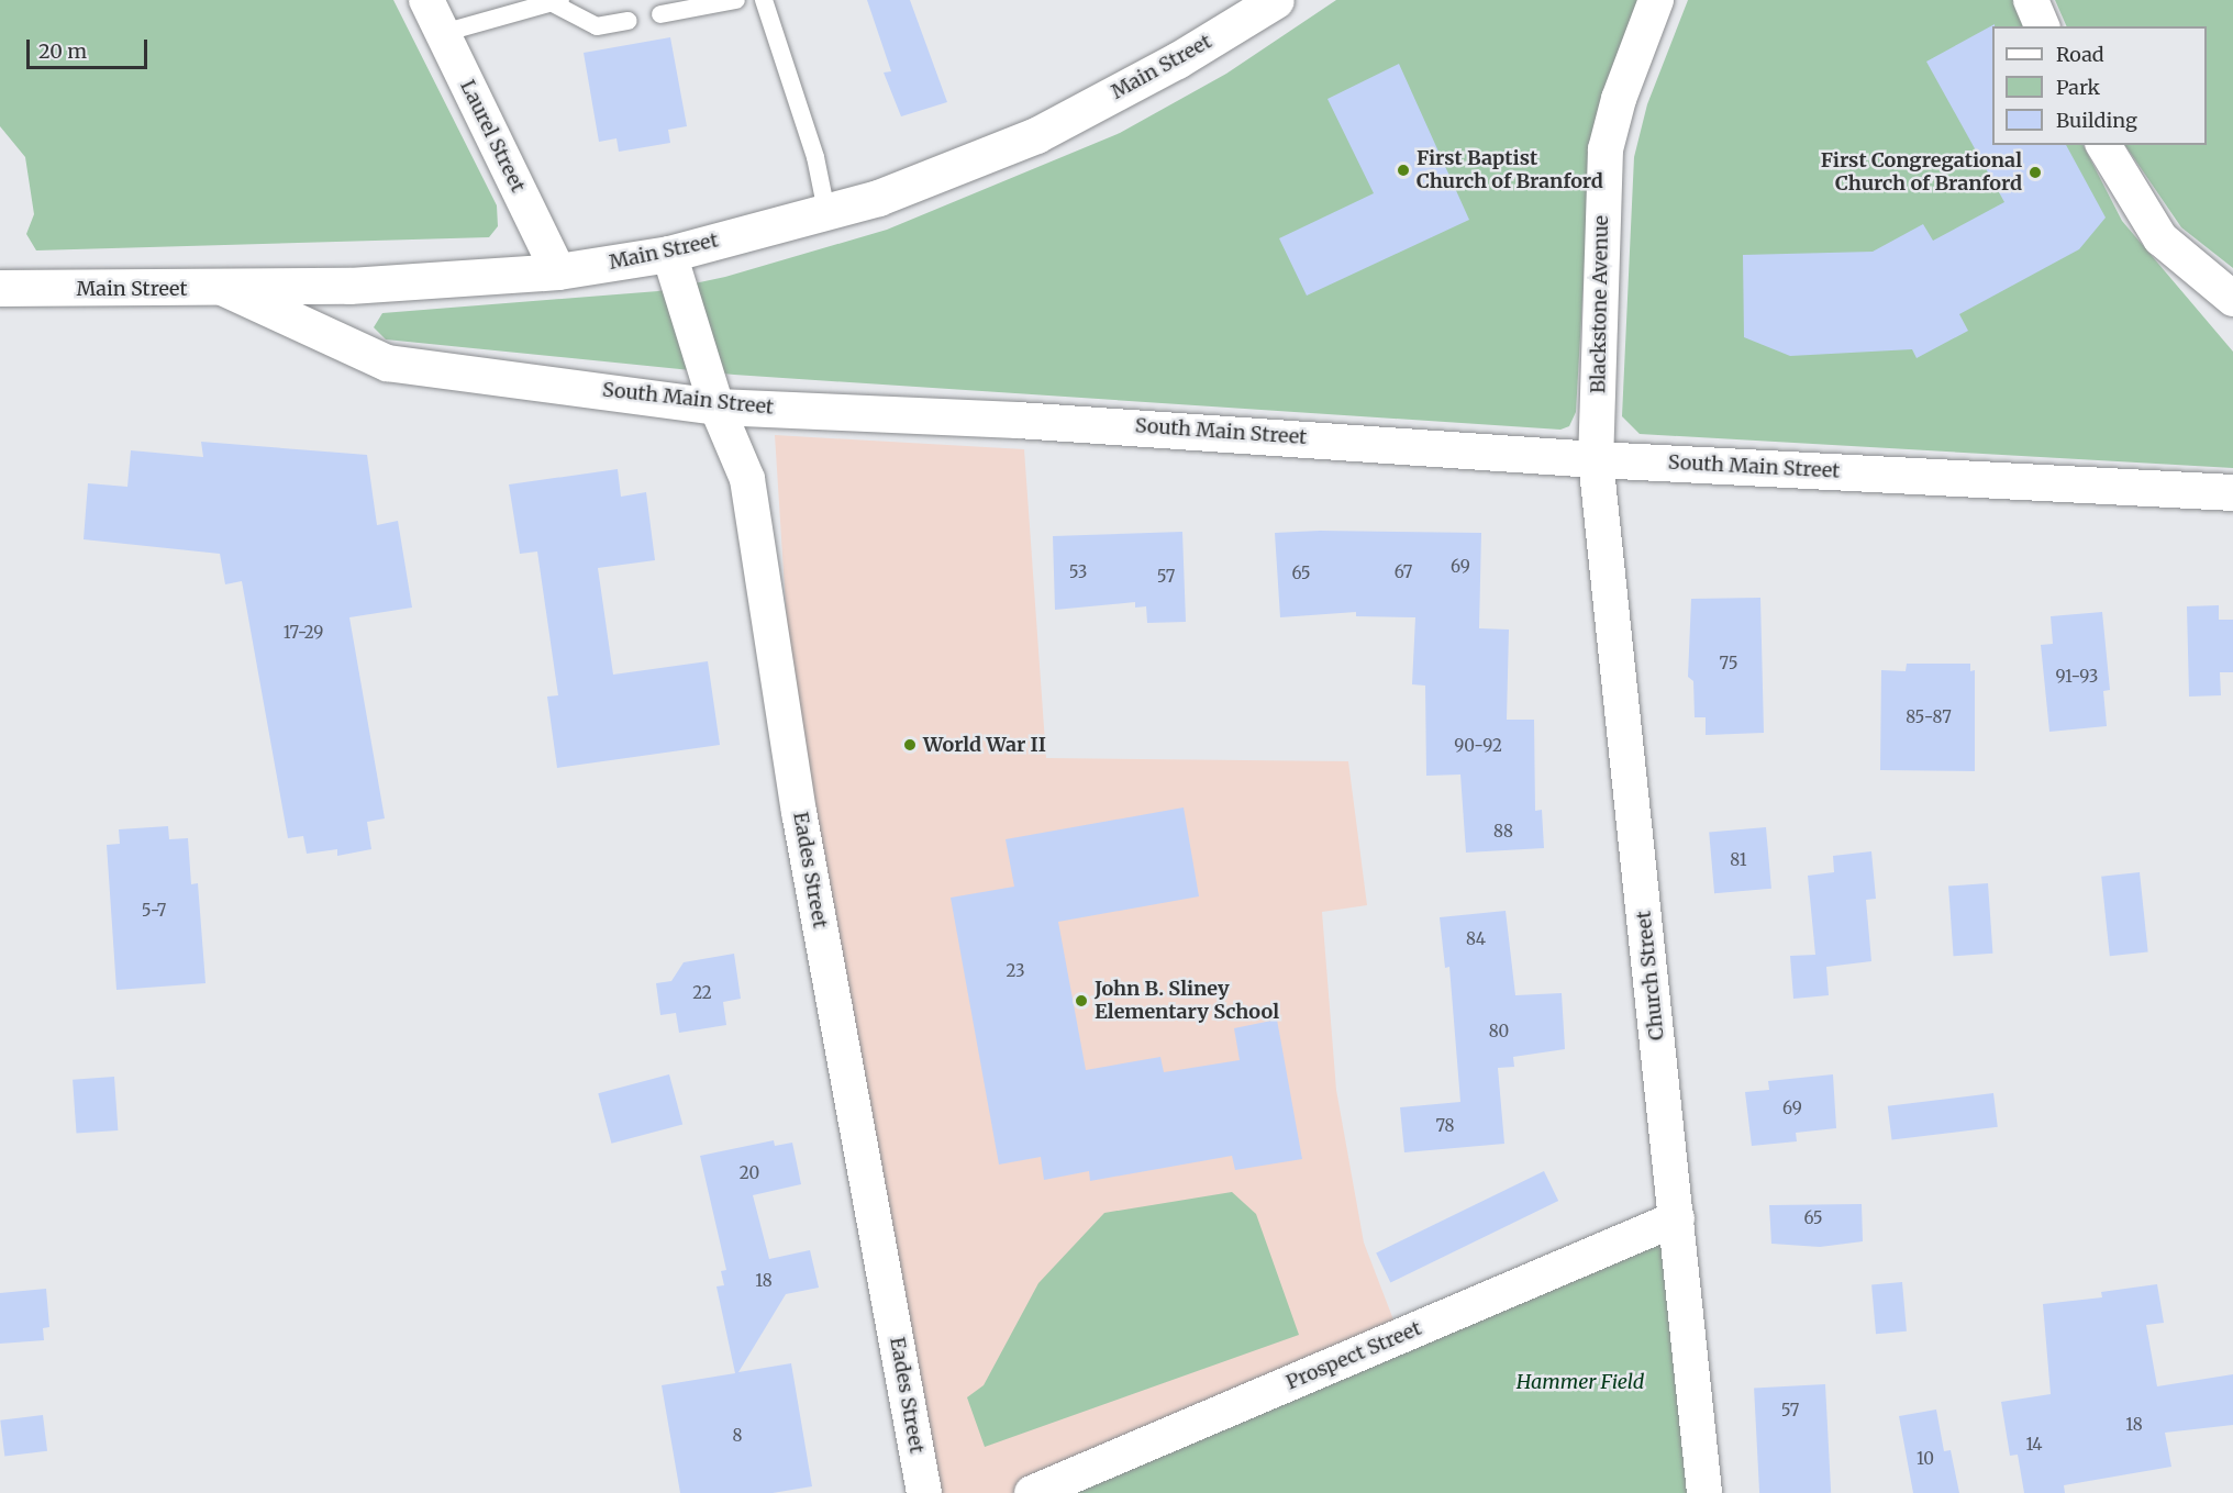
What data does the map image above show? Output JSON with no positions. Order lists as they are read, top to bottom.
{
  "streets": {
    "main road": ["Main Street", "South Main Street"],
    "street": [
      "Laurel Street",
      "Blackstone Avenue",
      "Eades Street",
      "Church Street",
      "Prospect Street"
    ]
  },
  "crossings": [
    ["Main Street", "Laurel Street"],
    ["Main Street", "South Main Street"],
    ["Main Street", "Eades Street"],
    ["Blackstone Avenue", "South Main Street"],
    ["Blackstone Avenue", "Church Street"],
    ["South Main Street", "Eades Street"],
    ["South Main Street", "Church Street"],
    ["Church Street", "Prospect Street"]
  ],
  "parks": ["Hammer Field"],
  "places": [
    "First Baptist Church of Branford",
    "First Congregational Church of Branford",
    "World War II",
    "John B. Sliney Elementary School"
  ],
  "house_numbers": [
    "69",
    "53",
    "67",
    "65",
    "57",
    "17-29",
    "75",
    "91-93",
    "85-87",
    "90-92",
    "88",
    "81",
    "5-7",
    "84",
    "23",
    "22",
    "80",
    "69",
    "78",
    "20",
    "65",
    "18",
    "57",
    "18",
    "8",
    "14",
    "10"
  ],
  "legend": ["Road", "Park", "Building"],
  "scale_bar": "20 m"
}
